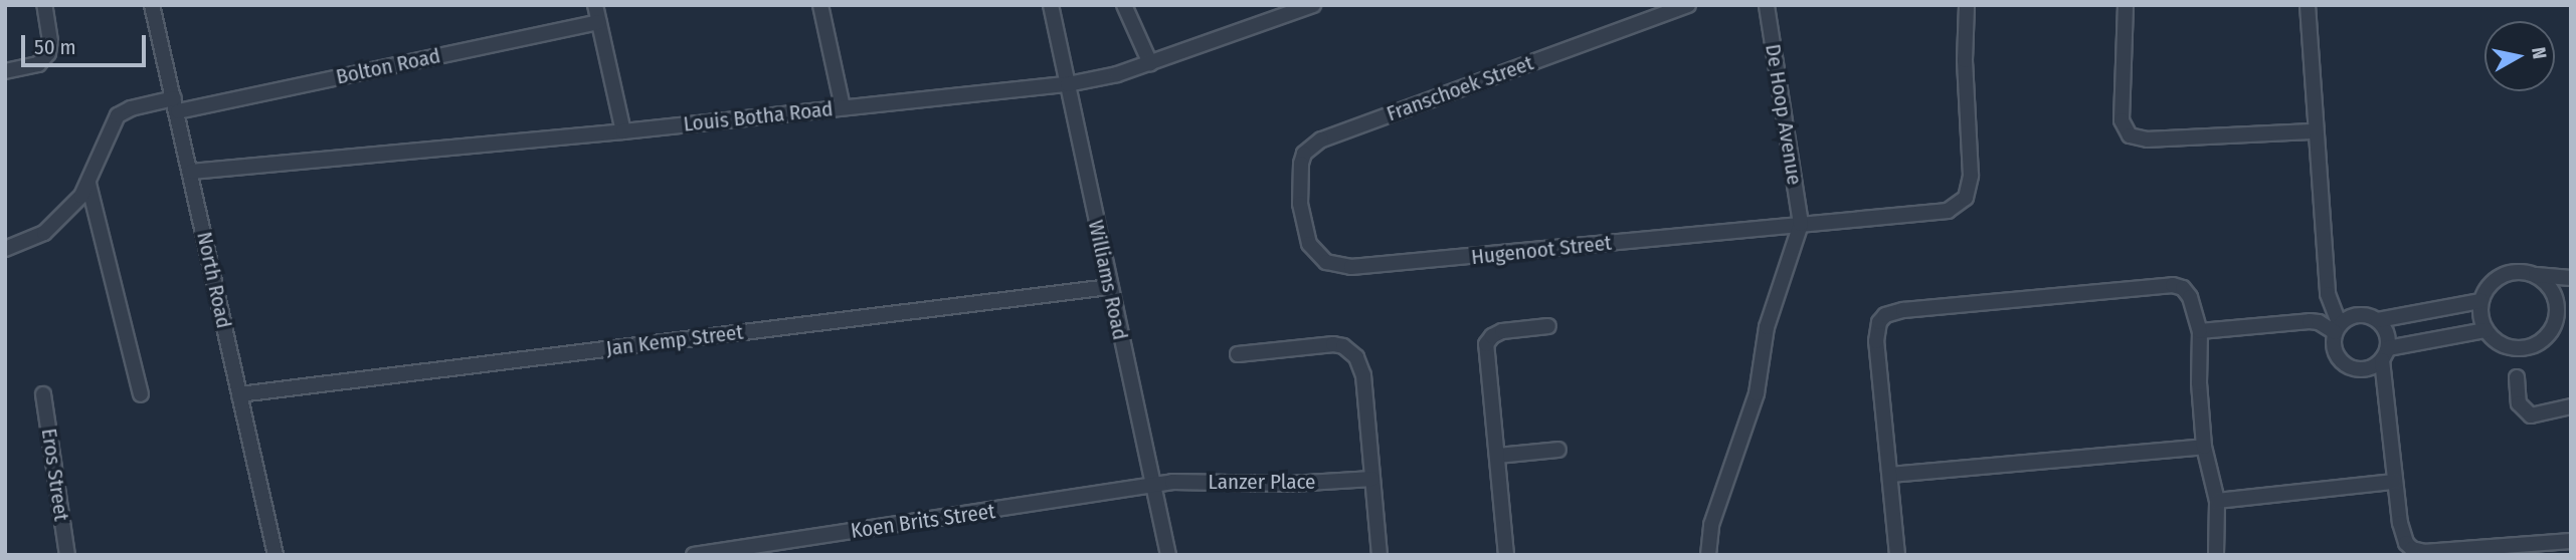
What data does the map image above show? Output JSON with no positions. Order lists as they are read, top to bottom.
{
  "streets": {
    "street": [
      "Bolton Road",
      "Franschoek Street",
      "De Hoop Avenue",
      "Louis Botha Road",
      "Hugenoot Street",
      "North Road",
      "Williams Road",
      "Jan Kemp Street",
      "Eros Street",
      "Lanzer Place",
      "Koen Brits Street"
    ]
  },
  "crossings": [
    ["Bolton Road", "North Road"],
    ["Franschoek Street", "Hugenoot Street"],
    ["De Hoop Avenue", "Hugenoot Street"],
    ["Louis Botha Road", "North Road"],
    ["Louis Botha Road", "Williams Road"],
    ["North Road", "Jan Kemp Street"],
    ["Williams Road", "Jan Kemp Street"],
    ["Williams Road", "Lanzer Place"],
    ["Williams Road", "Koen Brits Street"],
    ["Lanzer Place", "Koen Brits Street"]
  ],
  "scale_bar": "50 m",
  "north": "right"
}
